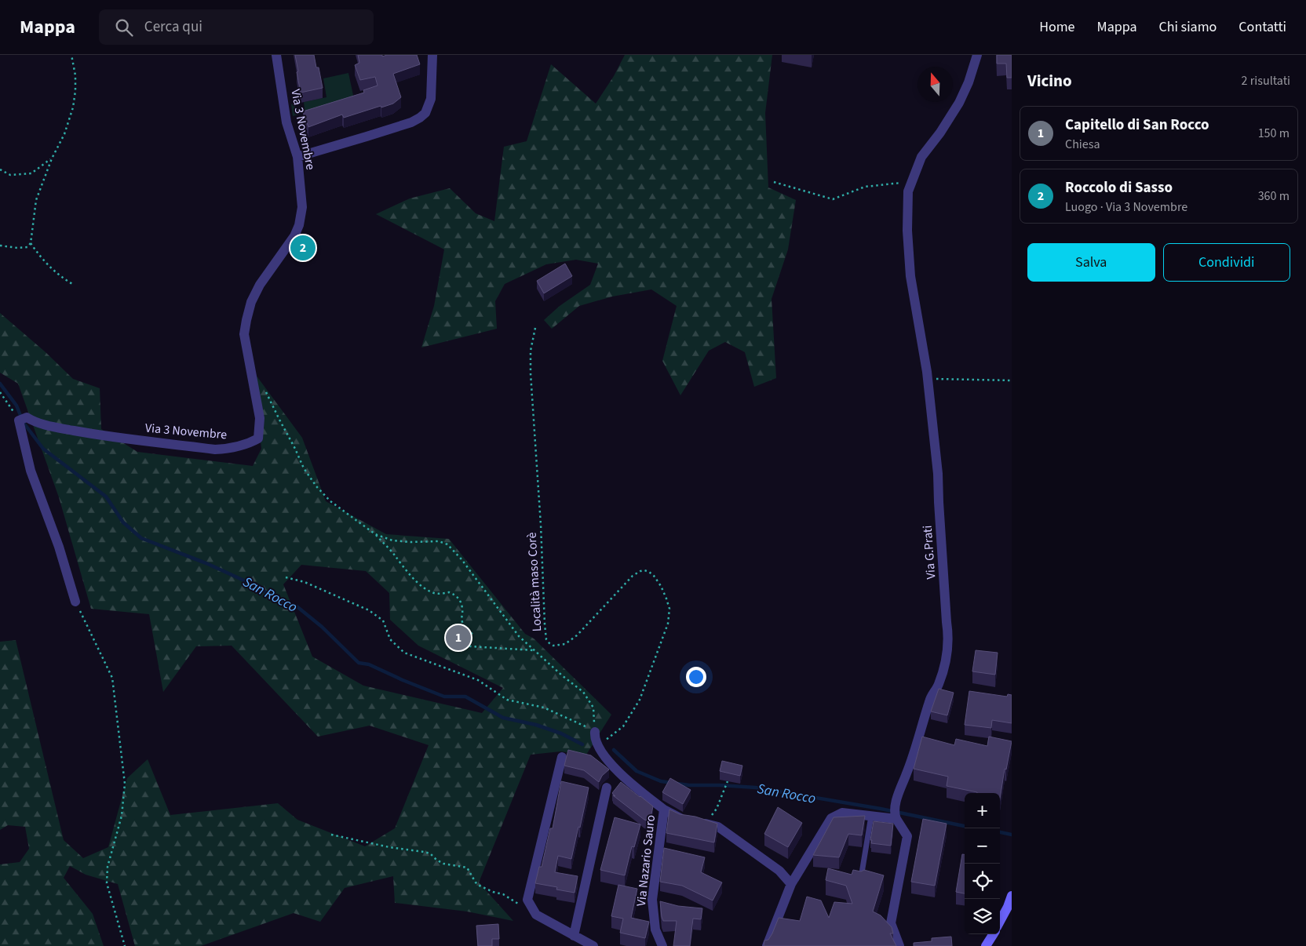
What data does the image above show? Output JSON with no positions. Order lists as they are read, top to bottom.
{
  "streets": {
    "street": ["Via 3 Novembre", "Via G.Prati", "Via Nazario Sauro"],
    "path": ["Località maso Corè"]
  },
  "water": ["San Rocco"],
  "north": "top",
  "page": {
    "header": "Mappa",
    "search": "Cerca qui",
    "nav": [
      "Home",
      "Mappa",
      "Chi siamo",
      "Contatti"
    ],
    "heading": ["Vicino", "2 risultati"],
    "list": [
      {
        "mark": "1",
        "name": "Capitello di San Rocco",
        "note": "Chiesa",
        "value": "150 m"
      },
      {
        "mark": "2",
        "name": "Roccolo di Sasso",
        "note": "Luogo · Via 3 Novembre",
        "value": "360 m"
      }
    ],
    "buttons": ["Salva", "Condividi"],
    "pins": ["2", "1"],
    "map_buttons": ["+", "−"]
  }
}
